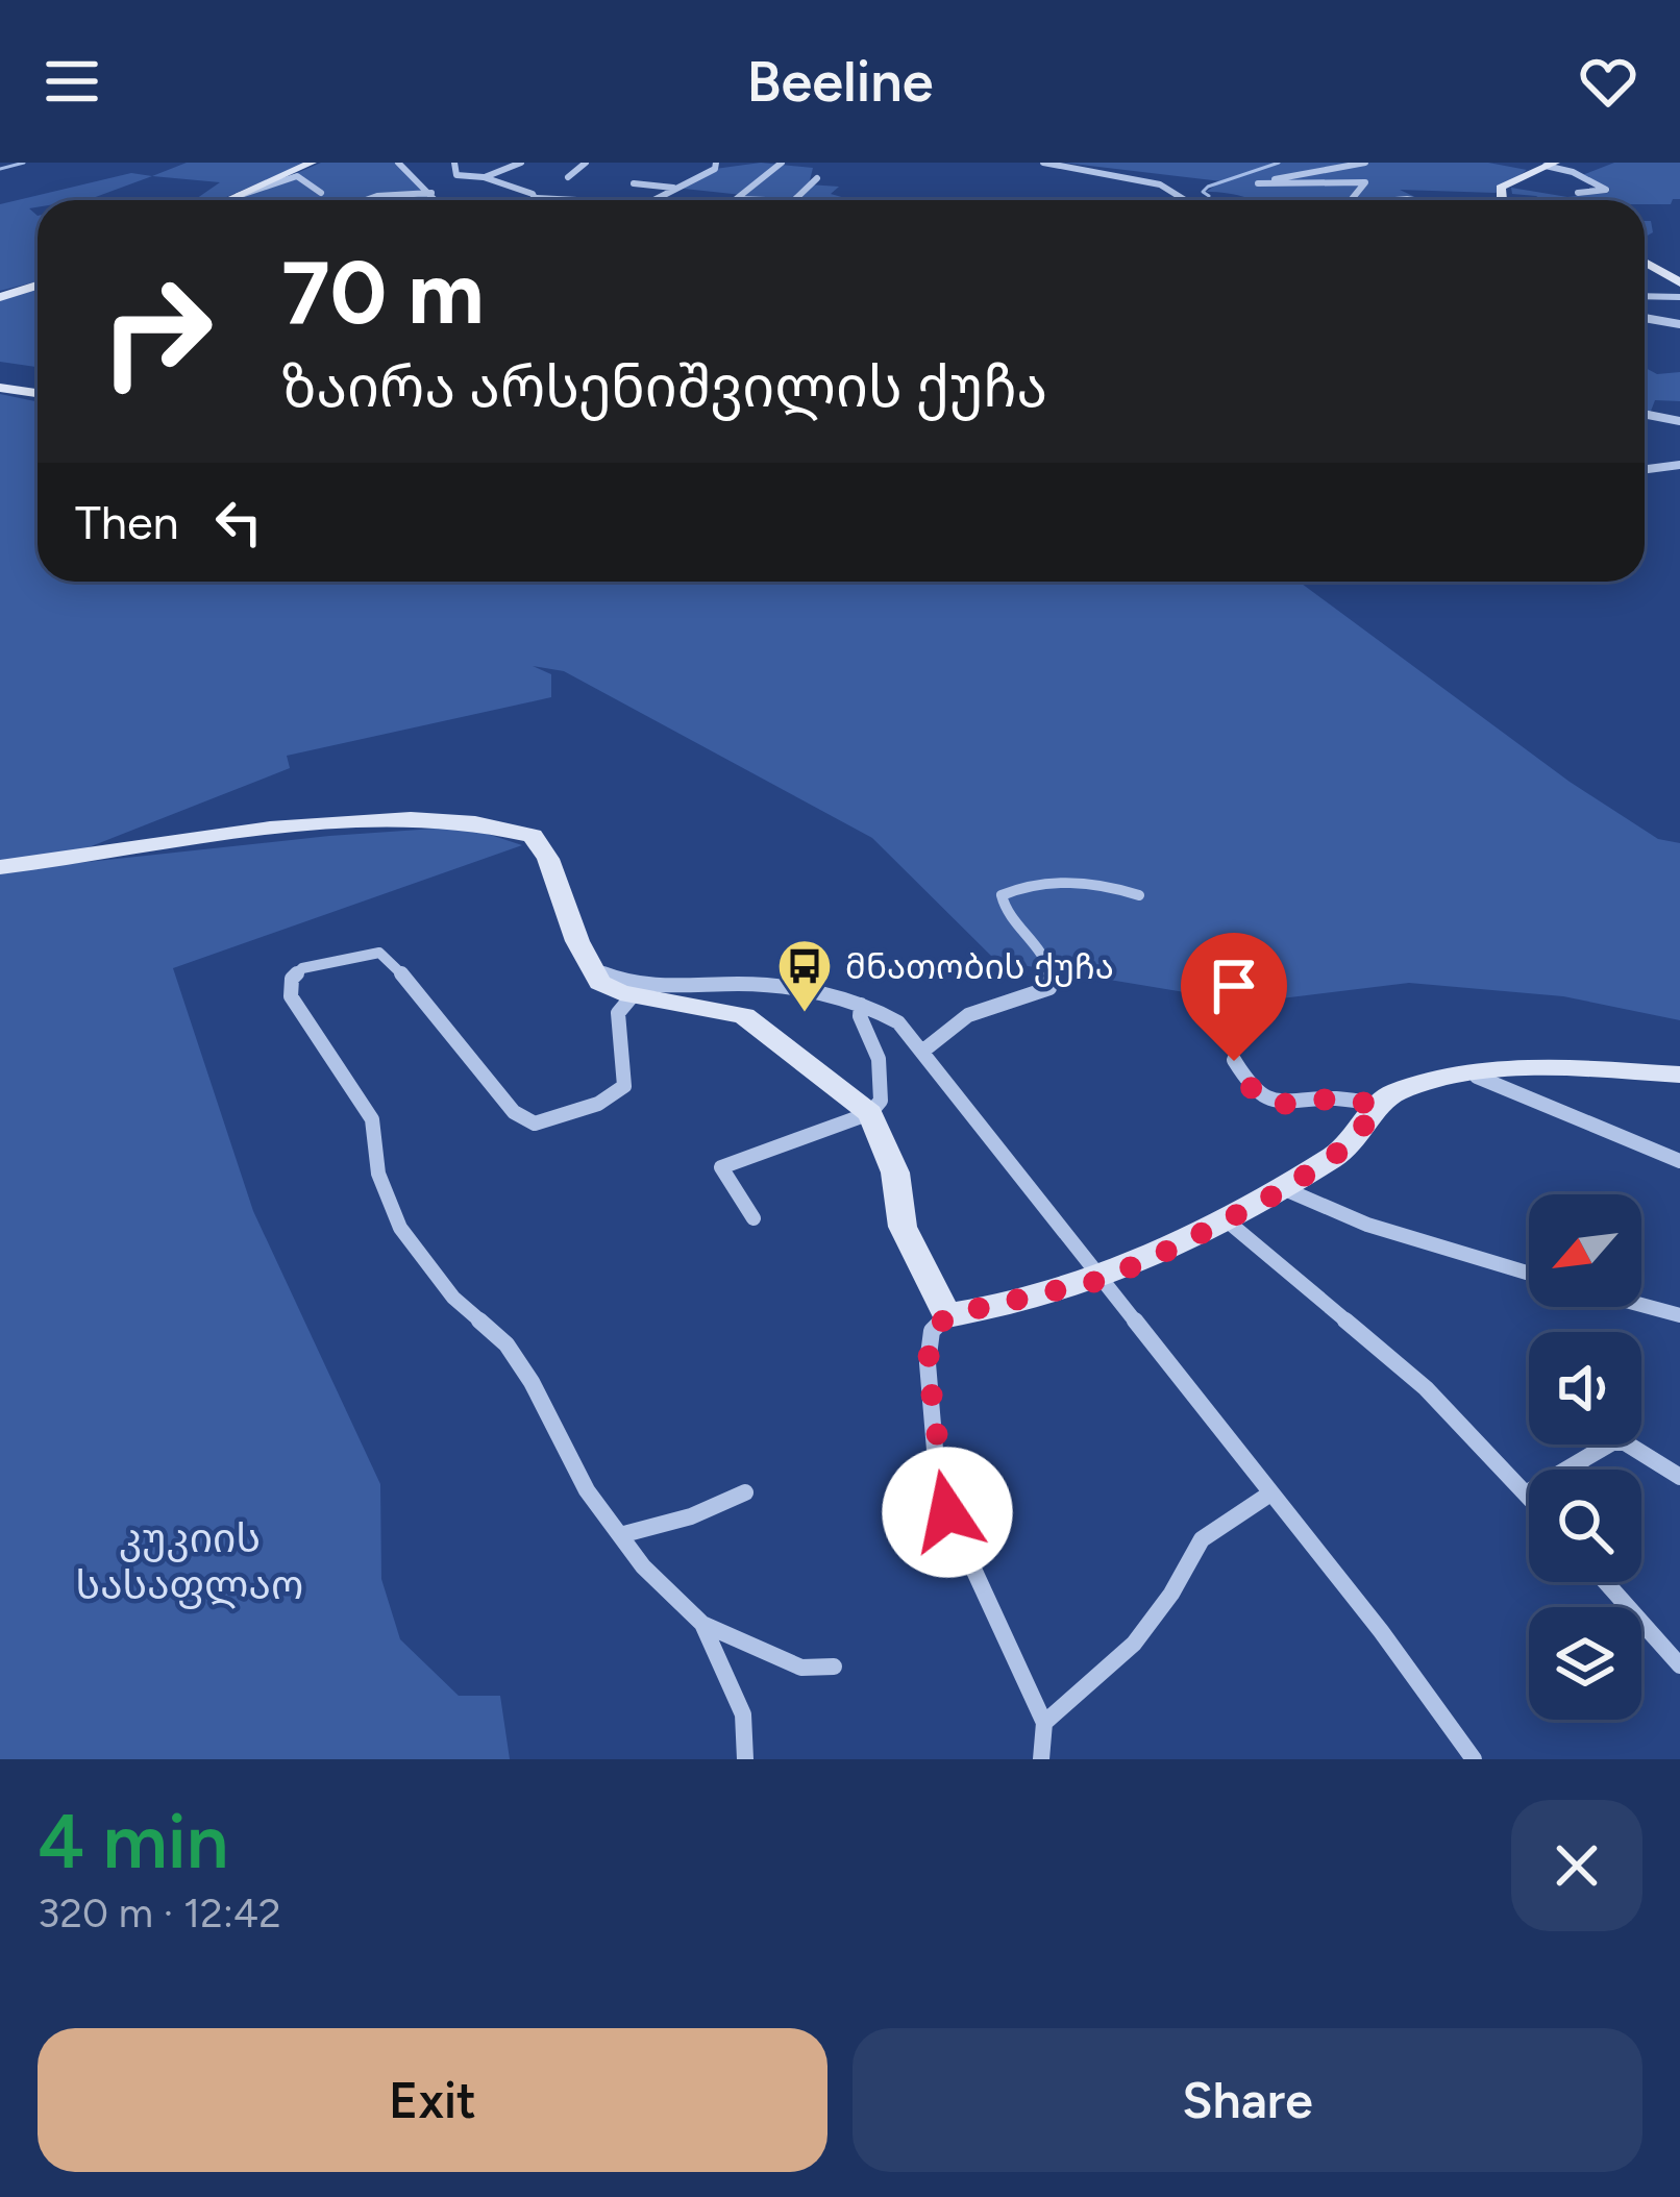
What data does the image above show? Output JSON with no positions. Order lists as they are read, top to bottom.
{
  "parks": ["კუკიის სასაფლაო"],
  "places": {
    "bus stop": ["მნათობის ქუჩა"]
  },
  "north": "bottom left",
  "page": {
    "header": "Beeline",
    "turn": ["70 m", "ზაირა არსენიშვილის ქუჩა"],
    "then": "Then",
    "heading": ["4 min", "320 m · 12:42"],
    "buttons": ["Exit", "Share"]
  }
}
